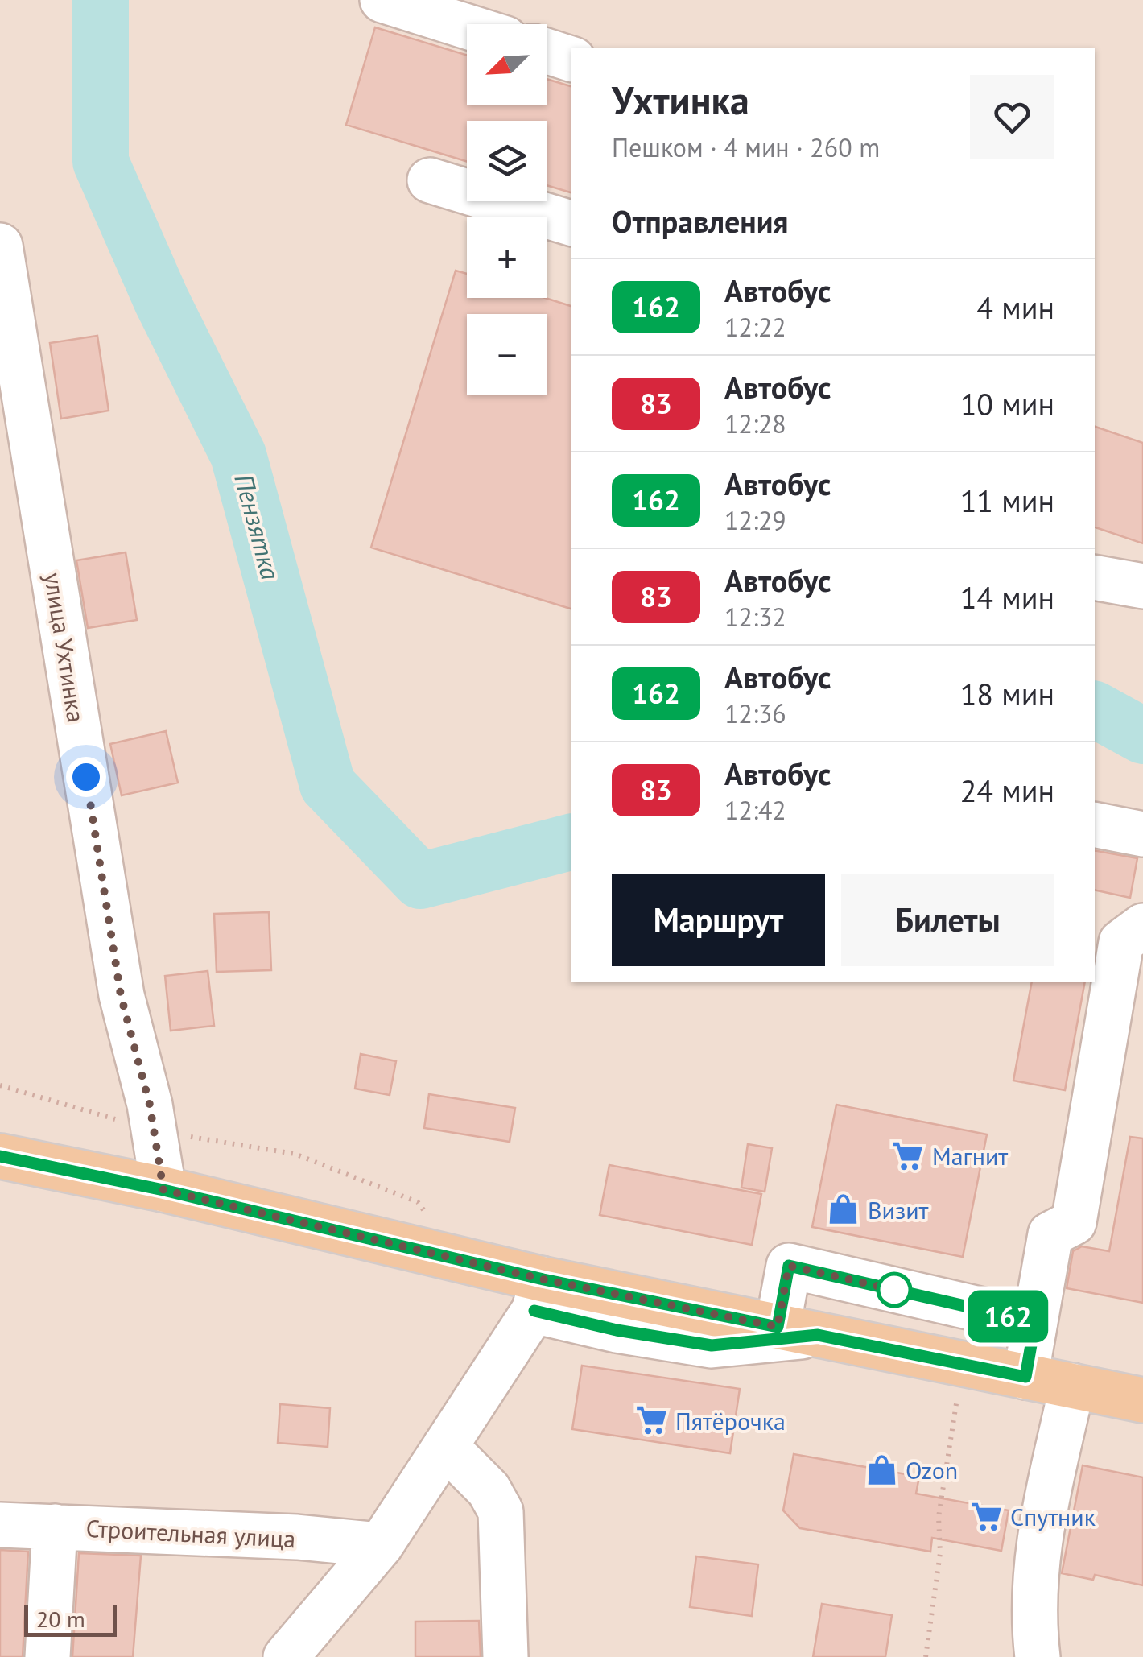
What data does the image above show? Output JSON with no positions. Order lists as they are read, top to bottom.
{
  "streets": {
    "street": ["улица Ухтинка", "Строительная улица"]
  },
  "water": ["Пензятка"],
  "places": {
    "supermarket": ["Магнит", "Пятёрочка", "Спутник"],
    "shop": ["Визит", "Ozon"]
  },
  "lines": ["bus line 162"],
  "scale_bar": "20 m",
  "north": "bottom left",
  "page": {
    "on_map": "162",
    "map_buttons": ["+", "−"],
    "heading": [
      ["Ухтинка", "Пешком · 4 мин · 260 m"],
      "Отправления"
    ],
    "list": [
      {
        "mark": "162",
        "name": "Автобус",
        "note": "12:22",
        "value": "4 мин"
      },
      {
        "mark": "83",
        "name": "Автобус",
        "note": "12:28",
        "value": "10 мин"
      },
      {
        "mark": "162",
        "name": "Автобус",
        "note": "12:29",
        "value": "11 мин"
      },
      {
        "mark": "83",
        "name": "Автобус",
        "note": "12:32",
        "value": "14 мин"
      },
      {
        "mark": "162",
        "name": "Автобус",
        "note": "12:36",
        "value": "18 мин"
      },
      {
        "mark": "83",
        "name": "Автобус",
        "note": "12:42",
        "value": "24 мин"
      }
    ],
    "buttons": ["Маршрут", "Билеты"],
    "scale": "20 m"
  }
}
